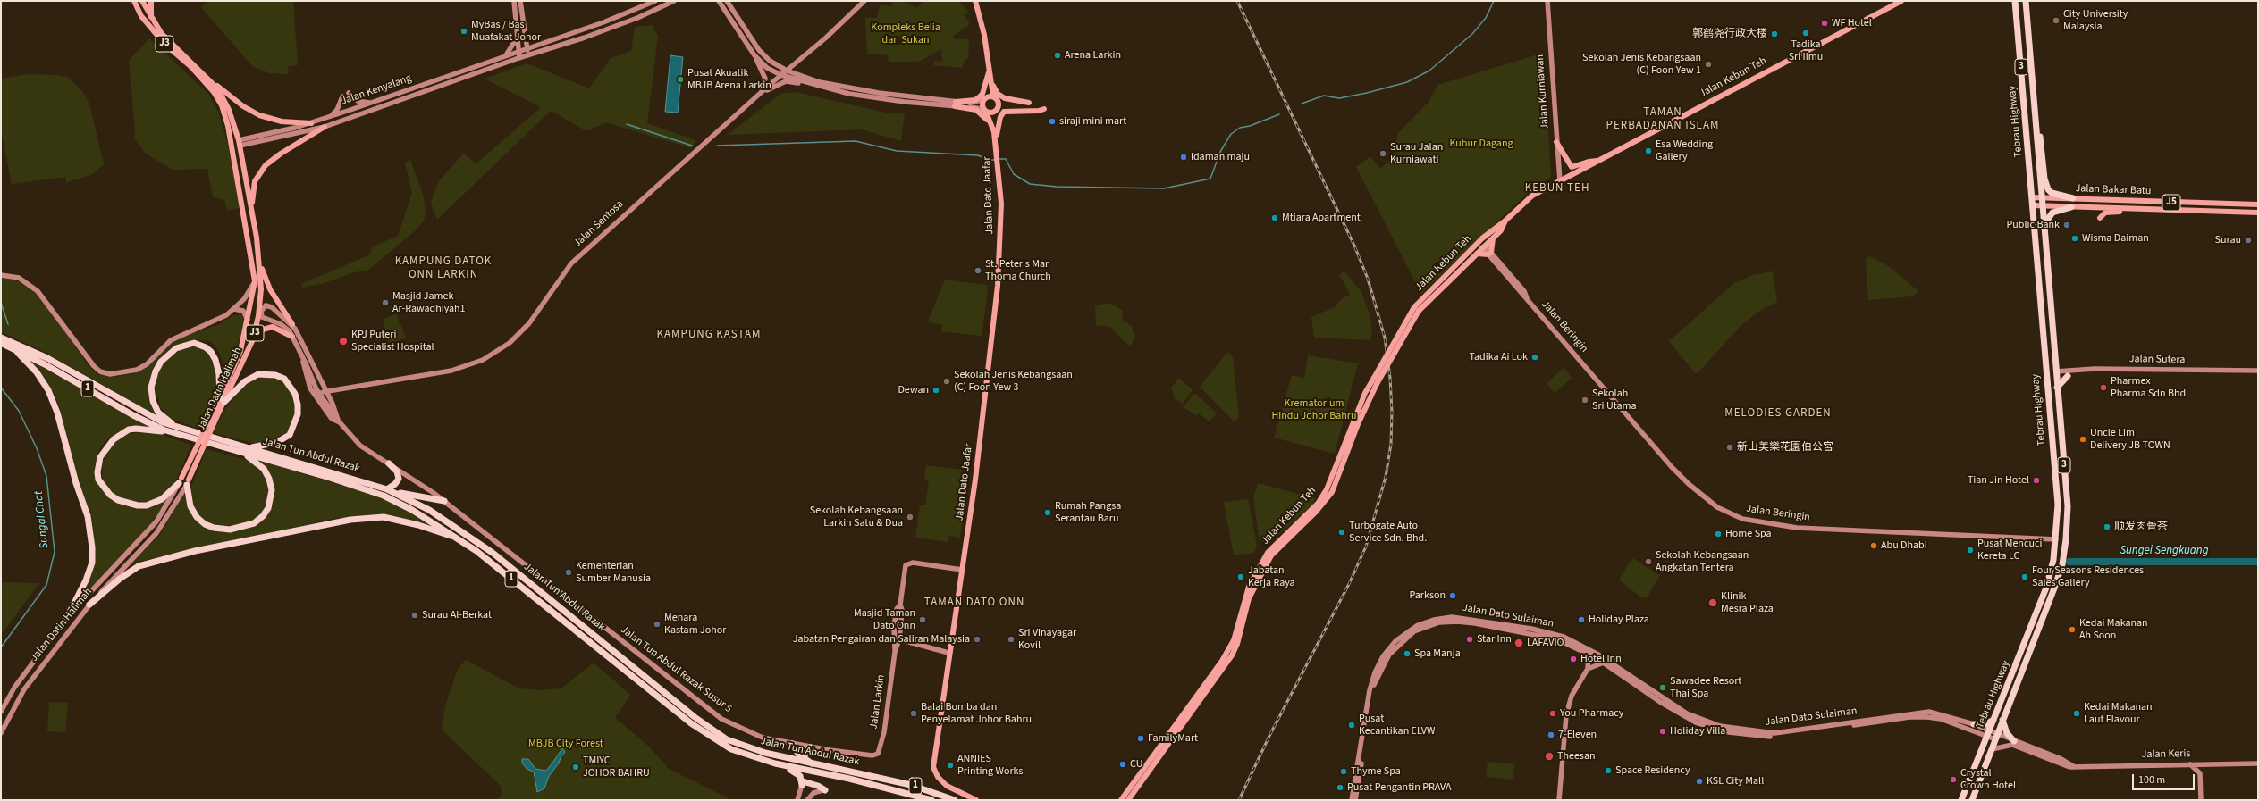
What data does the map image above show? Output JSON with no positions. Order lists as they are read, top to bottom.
{
  "streets": {
    "highway": [
      "3",
      "Tebrau Highway",
      "1",
      "Jalan Tun Abdul Razak"
    ],
    "main road": [
      "J3",
      "Jalan Kebun Teh",
      "Jalan Bakar Batu",
      "Jalan Dato Jaafar",
      "J5",
      "Jalan Datin Halimah"
    ],
    "street": [
      "Jalan Kenyalang",
      "Jalan Kurniawan",
      "Jalan Sentosa",
      "Jalan Beringin",
      "Jalan Sutera",
      "Jalan Dato Sulaiman",
      "Jalan Tun Abdul Razak Susur 5",
      "Jalan Larkin",
      "Jalan Keris"
    ]
  },
  "crossings": [
    ["Jalan Kebun Teh", "Jalan Kurniawan"],
    ["Jalan Kebun Teh", "Jalan Beringin"],
    ["Jalan Kenyalang", "Jalan Datin Halimah"],
    ["Tebrau Highway", "Jalan Bakar Batu"],
    ["Tebrau Highway", "Jalan Beringin"],
    ["Tebrau Highway", "Jalan Sutera"],
    ["Tebrau Highway", "Jalan Dato Sulaiman"],
    ["Tebrau Highway", "Jalan Keris"],
    ["Jalan Dato Jaafar", "Jalan Larkin"],
    ["Jalan Sentosa", "Jalan Tun Abdul Razak Susur 5"],
    ["Jalan Tun Abdul Razak Susur 5", "Jalan Larkin"]
  ],
  "districts": [
    "TAMAN PERBADANAN ISLAM",
    "KEBUN TEH",
    "KAMPUNG DATOK ONN LARKIN",
    "KAMPUNG KASTAM",
    "MELODIES GARDEN",
    "TAMAN DATO ONN"
  ],
  "water": ["Sungai Chat", "Sungei Sengkuang"],
  "parks": [
    "Kompleks Belia dan Sukan",
    "Kubur Dagang",
    "Krematorium Hindu Johor Bahru",
    "MBJB City Forest"
  ],
  "places": [
    "City University Malaysia",
    "WF Hotel",
    "MyBas / Bas Muafakat Johor",
    "Tadika Sri Ilmu",
    "郭鹤尧行政大楼",
    "Arena Larkin",
    "Sekolah Jenis Kebangsaan (C) Foon Yew 1",
    "Pusat Akuatik MBJB Arena Larkin",
    "siraji mini mart",
    "Esa Wedding Gallery",
    "Surau Jalan Kurniawati",
    "idaman maju",
    "Mtiara Apartment",
    "Public Bank",
    "Wisma Daiman",
    "Surau",
    "St. Peter's Mar Thoma Church",
    "Masjid Jamek Ar-Rawadhiyah1",
    "KPJ Puteri Specialist Hospital",
    "Tadika Ai Lok",
    "Sekolah Jenis Kebangsaan (C) Foon Yew 3",
    "Pharmex Pharma Sdn Bhd",
    "Dewan",
    "Sekolah Sri Utama",
    "Uncle Lim Delivery JB TOWN",
    "新山美樂花園伯公宮",
    "Tian Jin Hotel",
    "Rumah Pangsa Serantau Baru",
    "Sekolah Kebangsaan Larkin Satu & Dua",
    "顺发肉骨茶",
    "Turbogate Auto Service Sdn. Bhd.",
    "Home Spa",
    "Abu Dhabi",
    "Pusat Mencuci Kereta LC",
    "Sekolah Kebangsaan Angkatan Tentera",
    "Kementerian Sumber Manusia",
    "Jabatan Kerja Raya",
    "Four Seasons Residences Sales Gallery",
    "Parkson",
    "Klinik Mesra Plaza",
    "Surau Al-Berkat",
    "Masjid Taman Dato Onn",
    "Holiday Plaza",
    "Menara Kastam Johor",
    "Kedai Makanan Ah Soon",
    "Jabatan Pengairan dan Saliran Malaysia",
    "Sri Vinayagar Kovil",
    "Star Inn",
    "LAFAVIO",
    "Spa Manja",
    "Hotel Inn",
    "Sawadee Resort Thai Spa",
    "Balai Bomba dan Penyelamat Johor Bahru",
    "You Pharmacy",
    "Kedai Makanan Laut Flavour",
    "Pusat Kecantikan ELVW",
    "Holiday Villa",
    "7-Eleven",
    "FamilyMart",
    "Theesan",
    "CU",
    "ANNIES Printing Works",
    "TMIYC JOHOR BAHRU",
    "Space Residency",
    "Thyme Spa",
    "Crystal Crown Hotel",
    "KSL City Mall",
    "Pusat Pengantin PRAVA"
  ],
  "scale_bar": "100 m"
}
